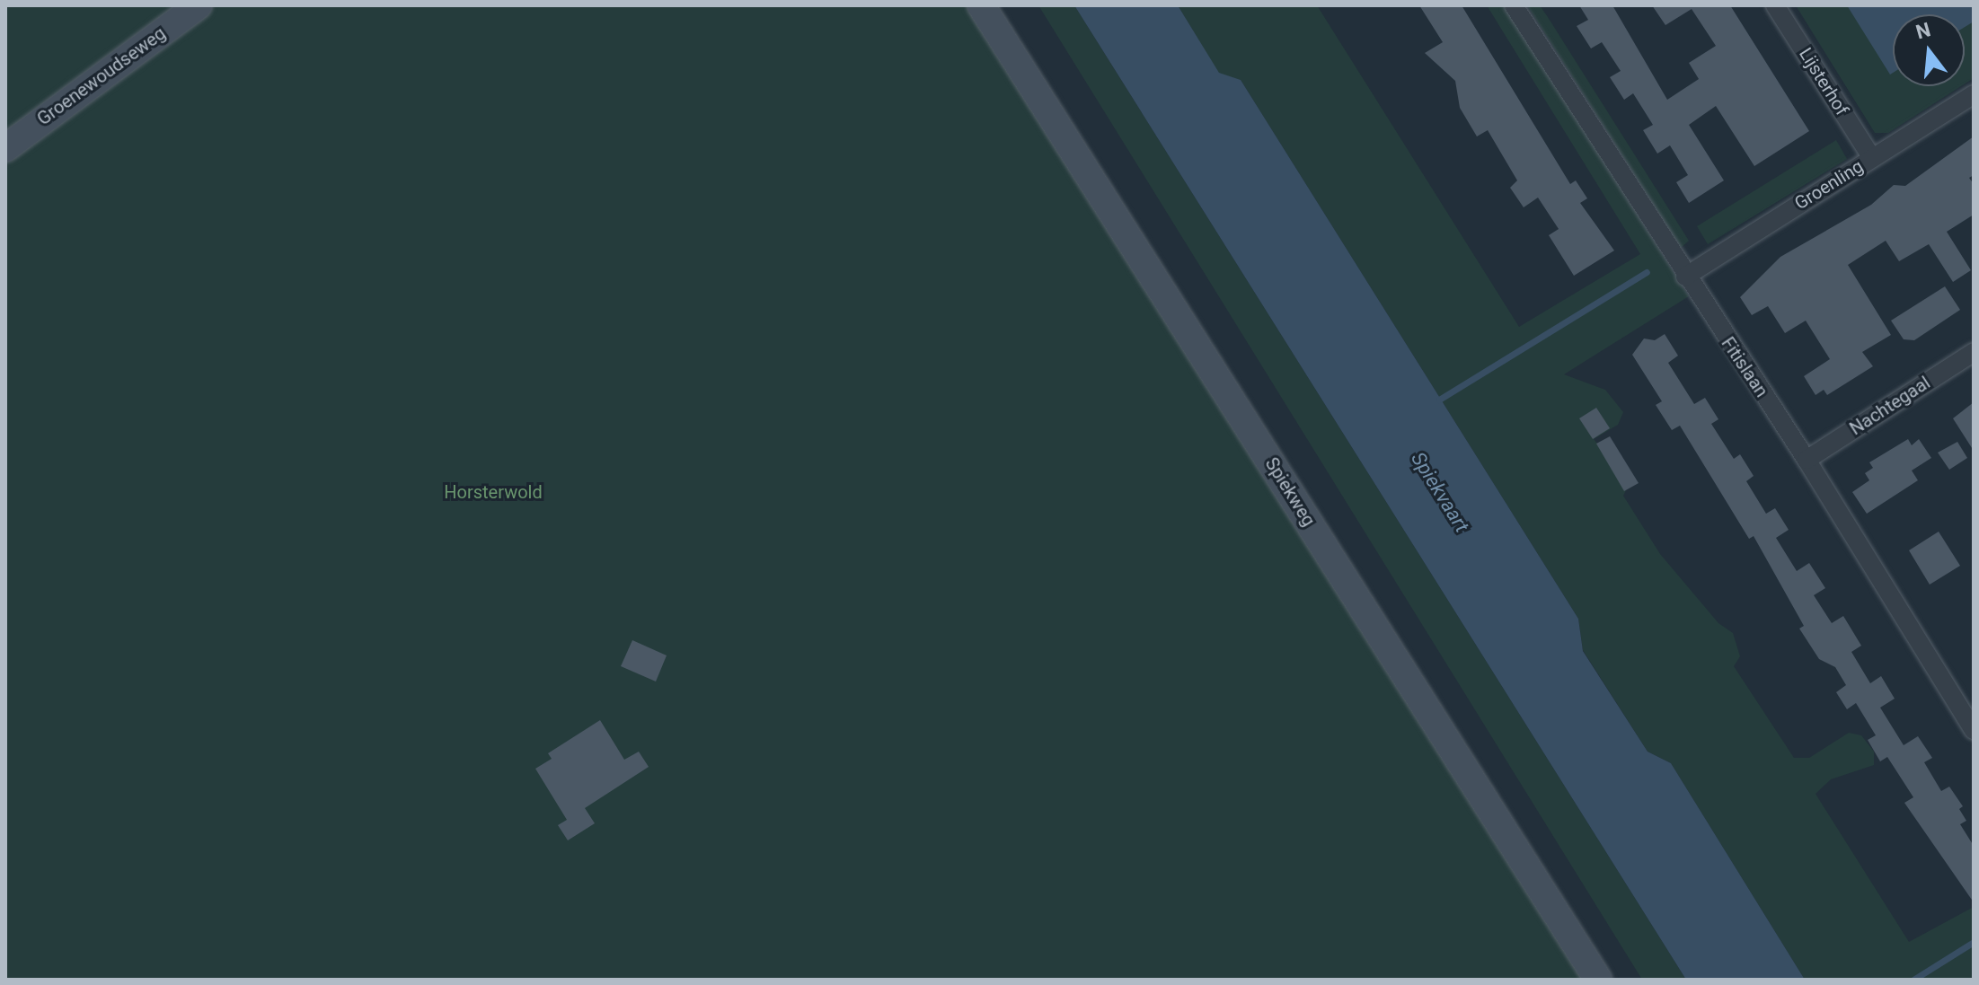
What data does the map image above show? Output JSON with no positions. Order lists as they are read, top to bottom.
{
  "streets": {
    "main road": ["Groenewoudseweg", "Spiekweg"],
    "street": [
      "Lijsterhof",
      "Groenling",
      "Fitislaan",
      "Nachtegaal"
    ]
  },
  "crossings": [
    ["Lijsterhof", "Groenling"],
    ["Groenling", "Fitislaan"],
    ["Fitislaan", "Nachtegaal"]
  ],
  "water": ["Spiekvaart"],
  "parks": ["Horsterwold"],
  "north": "top"
}
